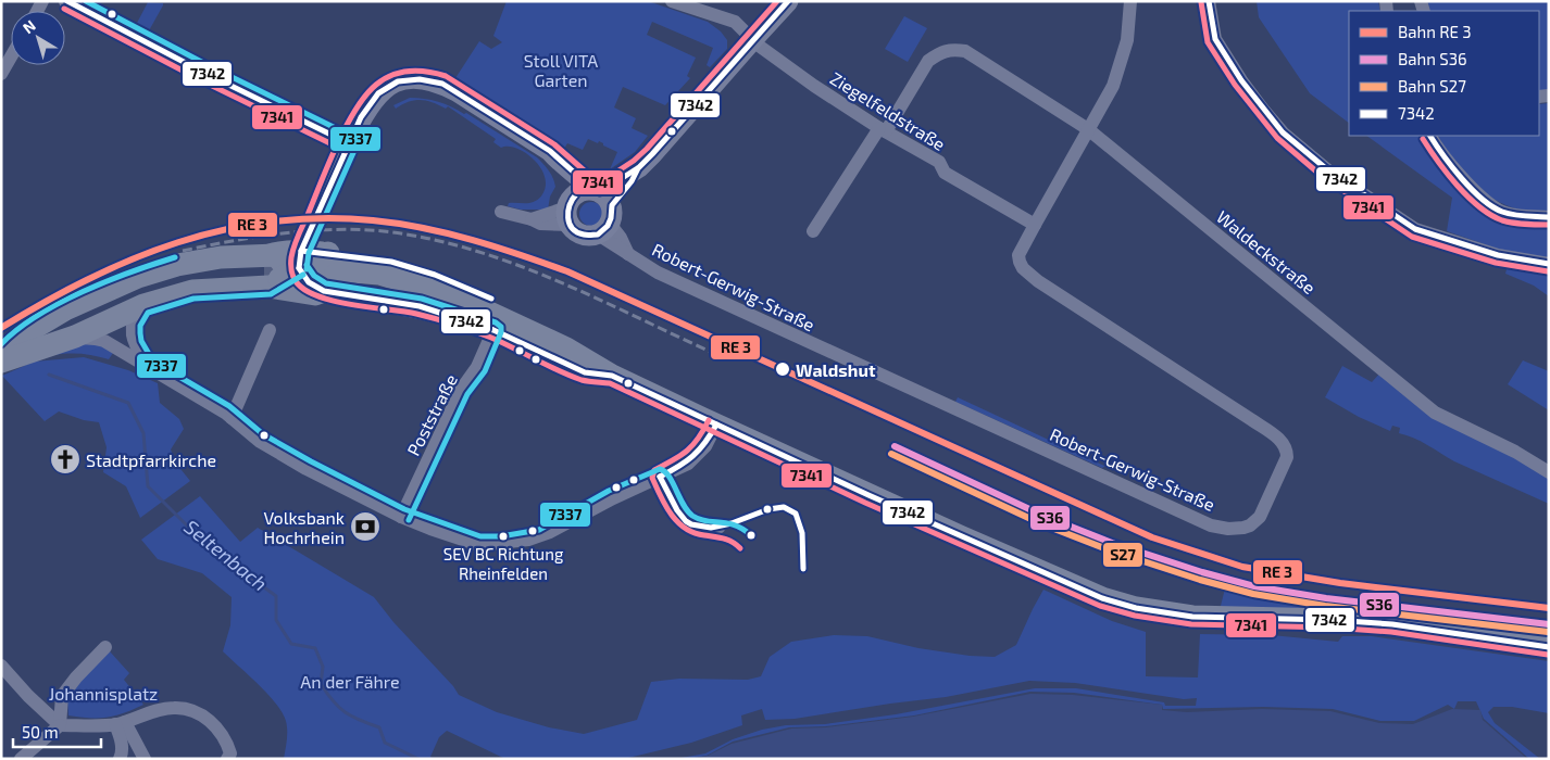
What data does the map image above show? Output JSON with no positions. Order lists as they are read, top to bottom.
{
  "streets": {
    "street": [
      "Ziegelfeldstraße",
      "Waldeckstraße",
      "Robert-Gerwig-Straße",
      "Poststraße"
    ]
  },
  "crossings": [
    ["Ziegelfeldstraße", "Waldeckstraße"],
    ["Ziegelfeldstraße", "Robert-Gerwig-Straße"]
  ],
  "water": ["Seltenbach"],
  "parks": ["Stoll VITA Garten", "An der Fähre", "Johannisplatz"],
  "places": {
    "other": ["Waldshut", "SEV BC Richtung Rheinfelden"],
    "church": ["Stadtpfarrkirche"],
    "bank": ["Volksbank Hochrhein"]
  },
  "lines": [
    "transit line 7342",
    "transit line 7341",
    "transit line 7337",
    "rail line S36",
    "rail line S27"
  ],
  "legend": [
    "Bahn RE 3",
    "Bahn S36",
    "Bahn S27",
    "7342"
  ],
  "scale_bar": "50 m",
  "north": "top left"
}
